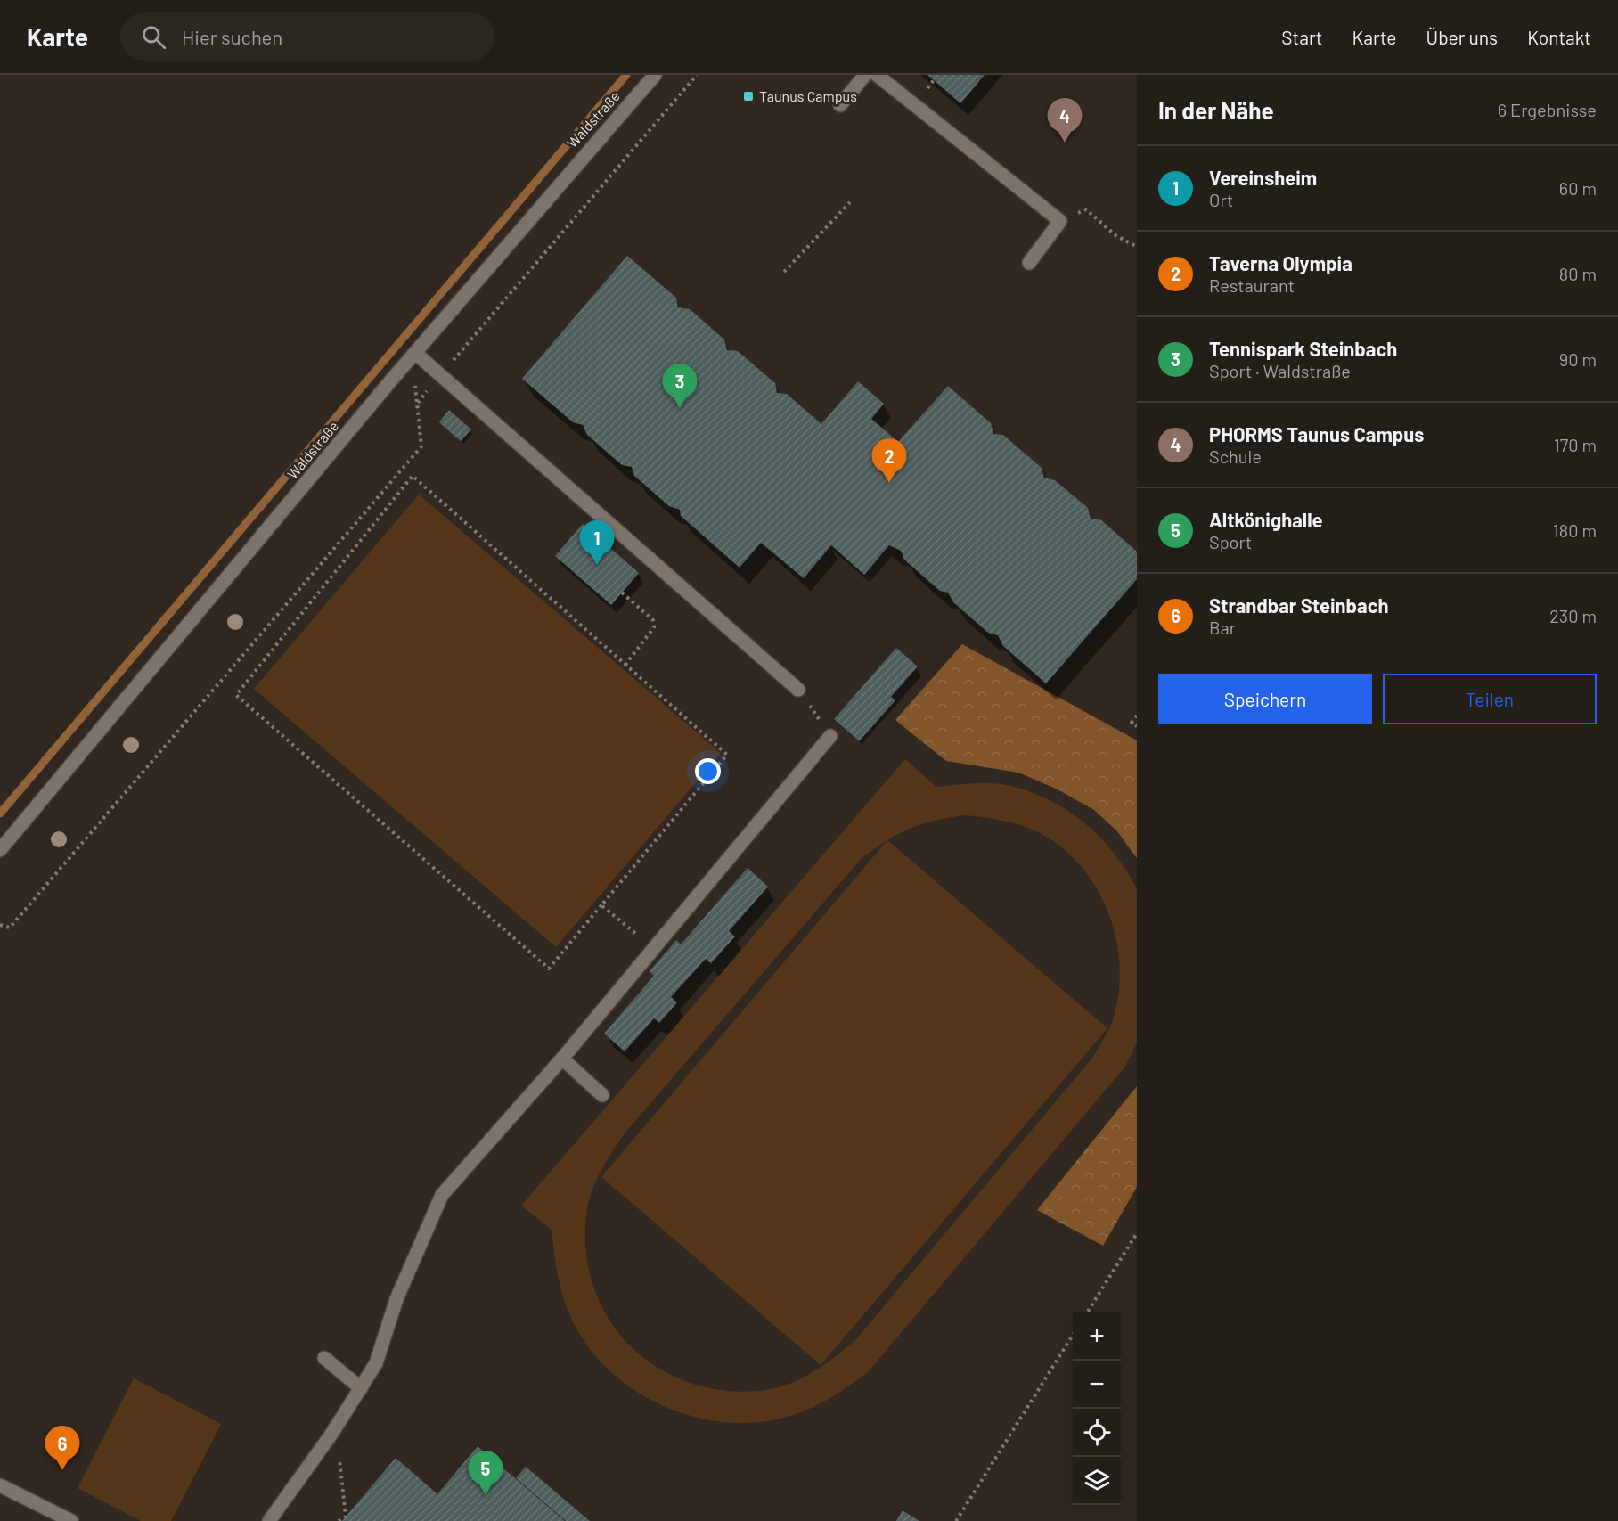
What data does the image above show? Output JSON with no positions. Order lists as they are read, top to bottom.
{
  "streets": {
    "street": ["Waldstraße"]
  },
  "places": {
    "transit": ["Taunus Campus"]
  },
  "page": {
    "header": "Karte",
    "search": "Hier suchen",
    "nav": [
      "Start",
      "Karte",
      "Über uns",
      "Kontakt"
    ],
    "heading": ["In der Nähe", "6 Ergebnisse"],
    "pins": [
      "4",
      "3",
      "2",
      "1",
      "6",
      "5"
    ],
    "list": [
      {
        "mark": "1",
        "name": "Vereinsheim",
        "note": "Ort",
        "value": "60 m"
      },
      {
        "mark": "2",
        "name": "Taverna Olympia",
        "note": "Restaurant",
        "value": "80 m"
      },
      {
        "mark": "3",
        "name": "Tennispark Steinbach",
        "note": "Sport · Waldstraße",
        "value": "90 m"
      },
      {
        "mark": "4",
        "name": "PHORMS Taunus Campus",
        "note": "Schule",
        "value": "170 m"
      },
      {
        "mark": "5",
        "name": "Altkönighalle",
        "note": "Sport",
        "value": "180 m"
      },
      {
        "mark": "6",
        "name": "Strandbar Steinbach",
        "note": "Bar",
        "value": "230 m"
      }
    ],
    "buttons": ["Speichern", "Teilen"],
    "map_buttons": ["+", "−"]
  }
}
